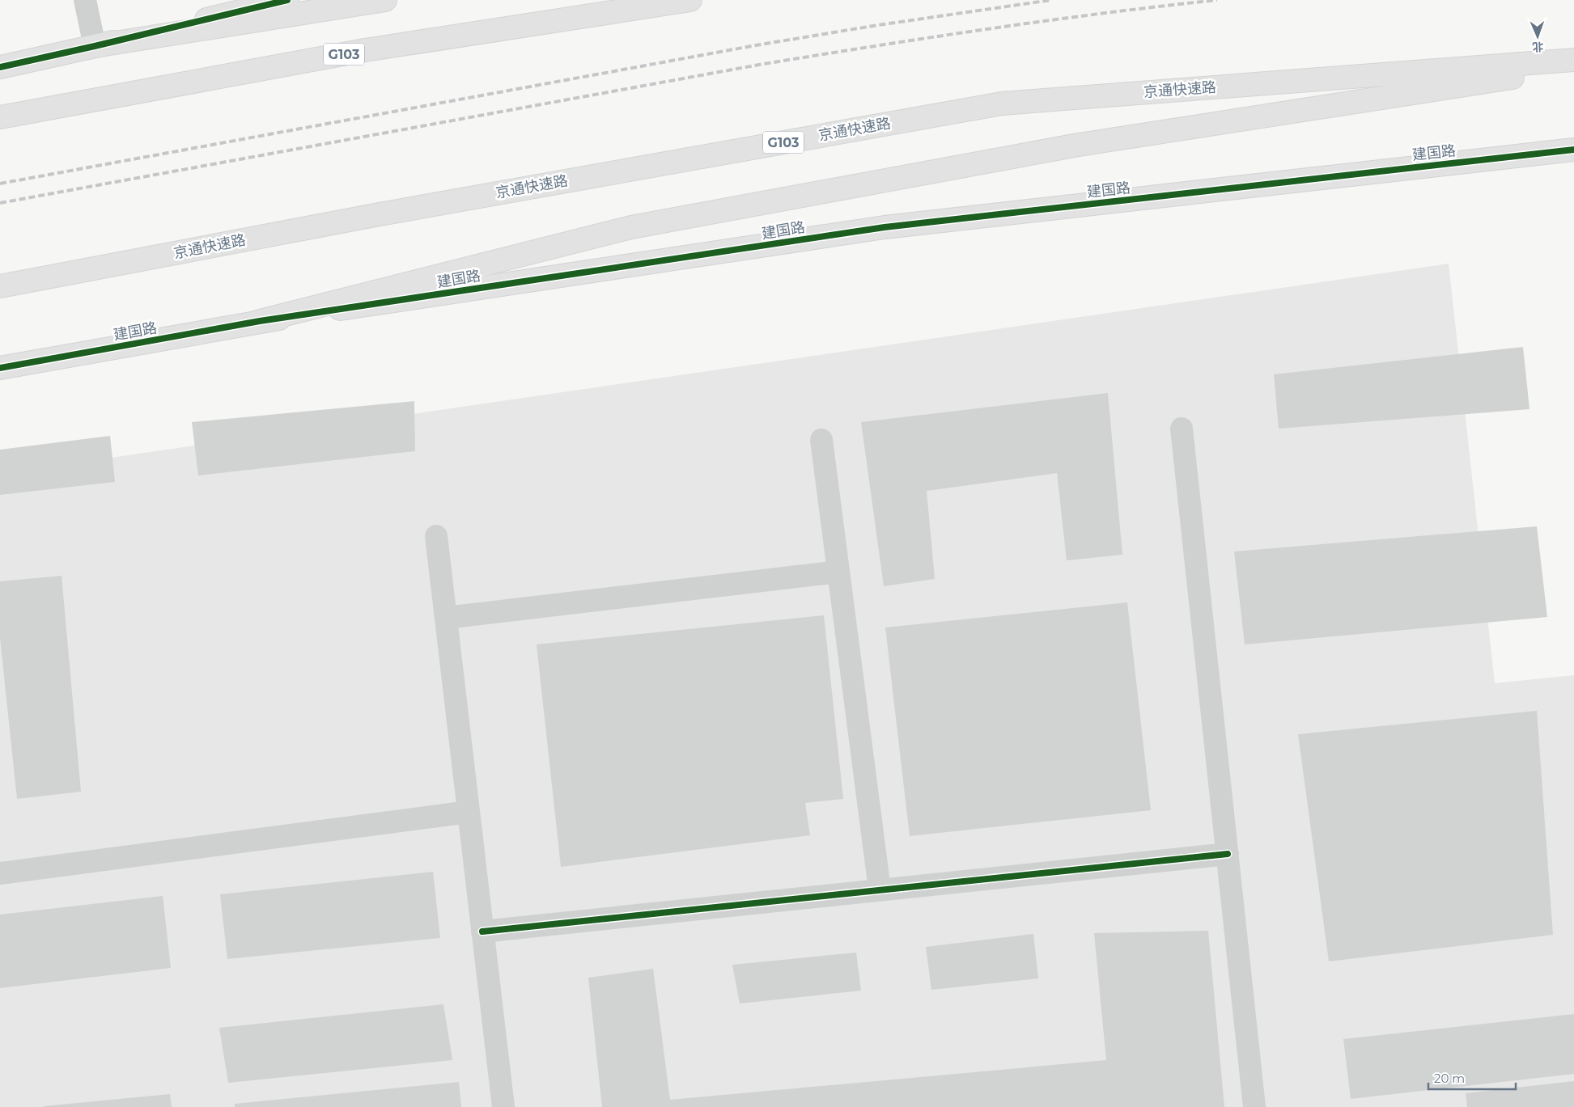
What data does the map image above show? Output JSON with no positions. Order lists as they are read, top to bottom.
{
  "streets": {
    "main road": ["G103", "京通快速路", "建国路"]
  },
  "scale_bar": "20 m",
  "north": "bottom"
}
